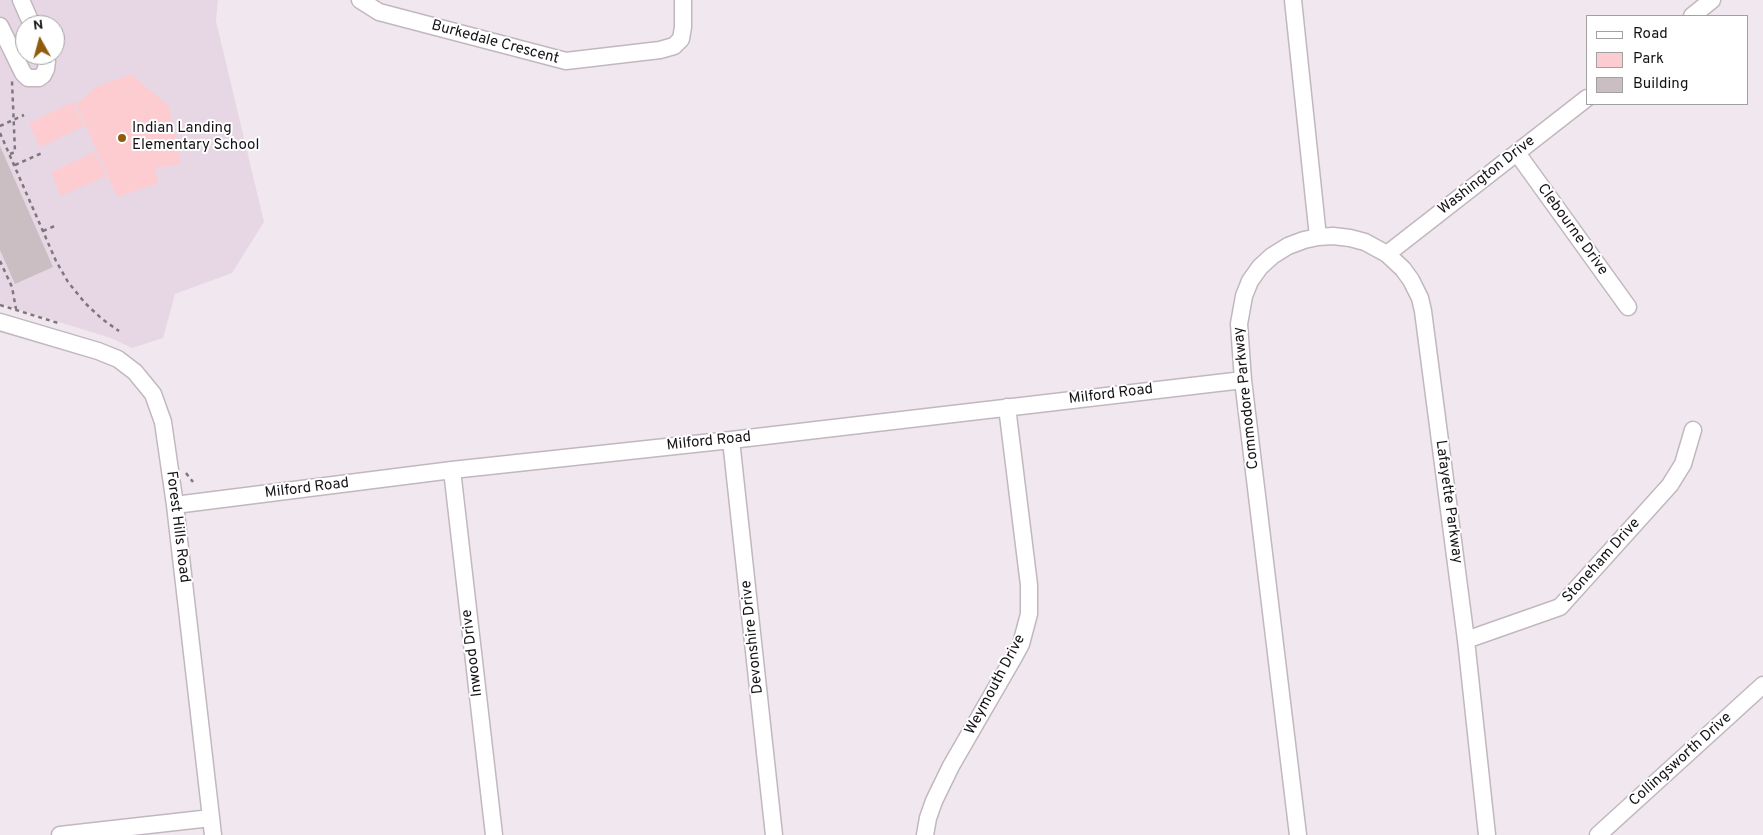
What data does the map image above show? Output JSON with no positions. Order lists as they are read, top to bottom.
{
  "streets": {
    "street": [
      "Burkedale Crescent",
      "Washington Drive",
      "Clebourne Drive",
      "Milford Road",
      "Commodore Parkway",
      "Lafayette Parkway",
      "Forest Hills Road",
      "Stoneham Drive",
      "Devonshire Drive",
      "Inwood Drive",
      "Weymouth Drive",
      "Collingsworth Drive"
    ]
  },
  "crossings": [
    ["Washington Drive", "Clebourne Drive"],
    ["Washington Drive", "Lafayette Parkway"],
    ["Milford Road", "Commodore Parkway"],
    ["Milford Road", "Forest Hills Road"],
    ["Milford Road", "Devonshire Drive"],
    ["Milford Road", "Inwood Drive"],
    ["Milford Road", "Weymouth Drive"],
    ["Commodore Parkway", "Lafayette Parkway"],
    ["Lafayette Parkway", "Stoneham Drive"]
  ],
  "places": ["Indian Landing Elementary School"],
  "legend": ["Road", "Park", "Building"],
  "north": "top"
}
